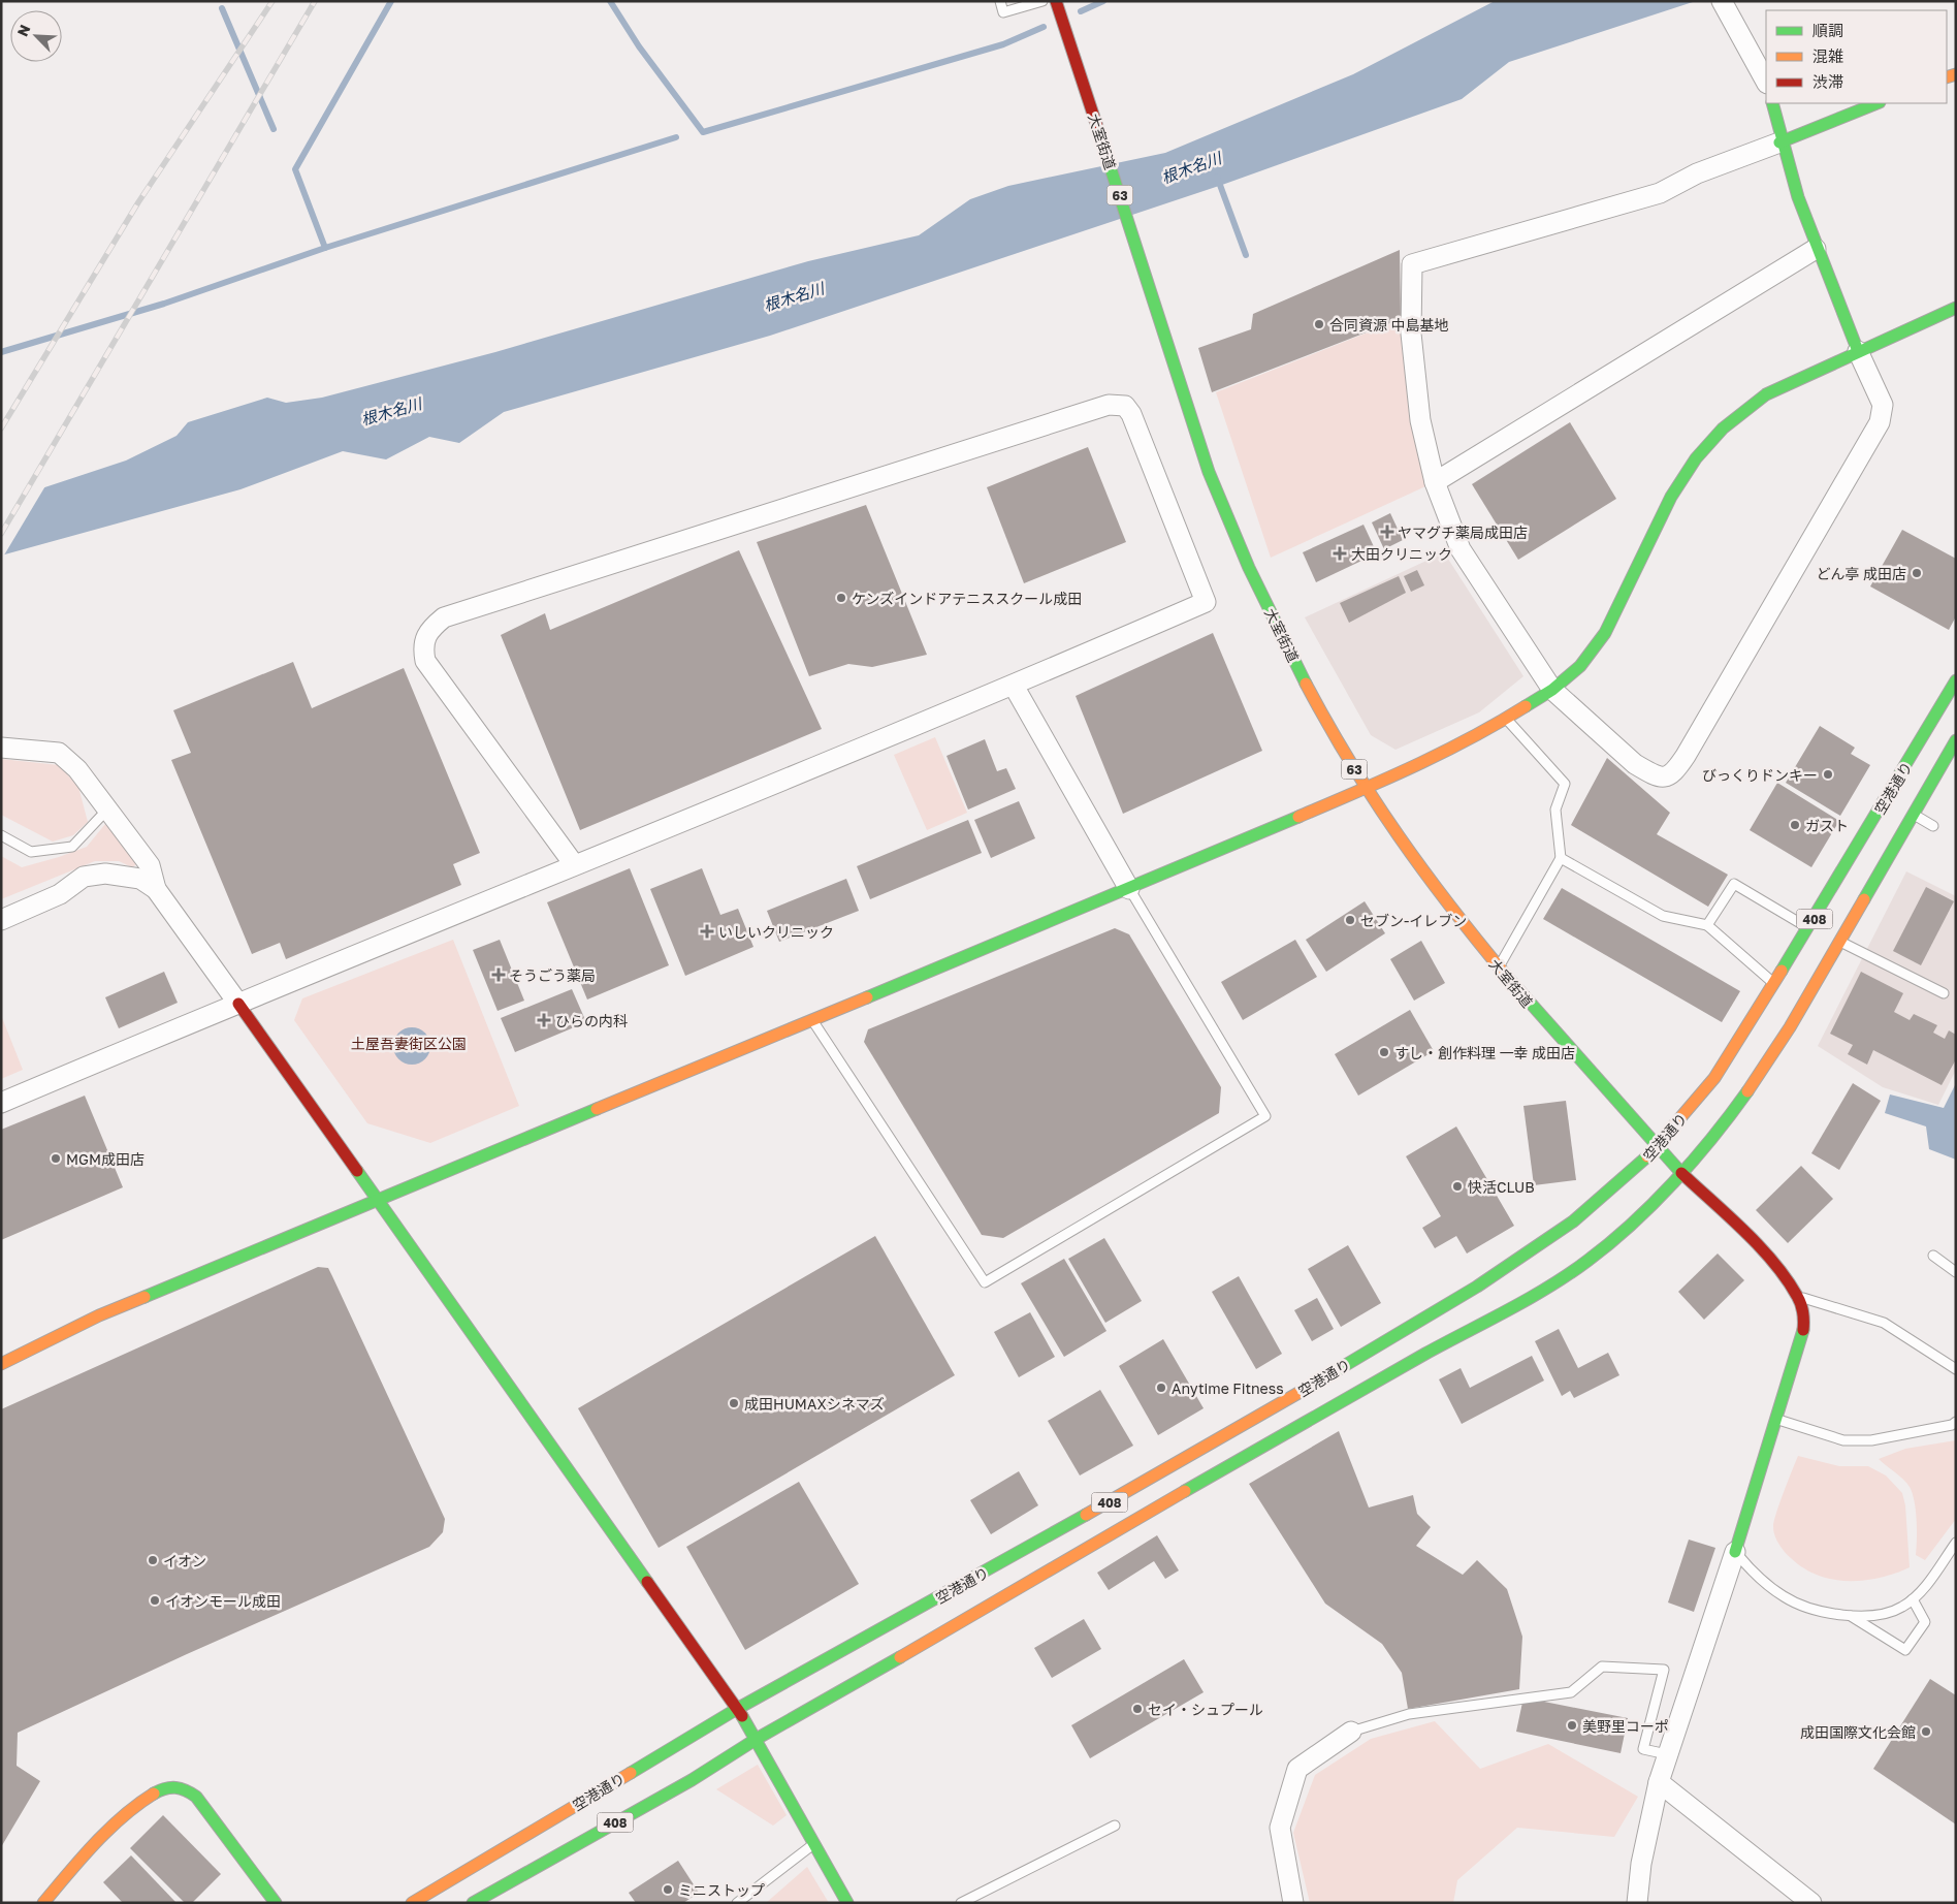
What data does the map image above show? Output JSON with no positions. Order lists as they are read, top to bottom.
{
  "streets": {
    "main road": [
      "大室街道",
      "63",
      "空港通り",
      "408"
    ]
  },
  "crossings": [
    ["大室街道", "空港通り"]
  ],
  "water": ["根木名川"],
  "parks": ["土屋吾妻街区公園"],
  "places": {
    "other": [
      "合同資源 中島基地",
      "どん亭 成田店",
      "ケンズインドアテニススクール成田",
      "びっくりドンキー",
      "ガスト",
      "セブン-イレブン",
      "すし・創作料理 一幸 成田店",
      "MGM成田店",
      "快活CLUB",
      "Anytime Fitness",
      "成田HUMAXシネマズ",
      "イオン",
      "イオンモール成田",
      "セイ・シュプール",
      "美野里コーポ",
      "成田国際文化会館",
      "ミニストップ"
    ],
    "health": [
      "ヤマグチ薬局成田店",
      "大田クリニック",
      "いしいクリニック",
      "そうごう薬局",
      "ひらの内科"
    ]
  },
  "legend": ["順調", "混雑", "渋滞"],
  "north": "top left"
}
